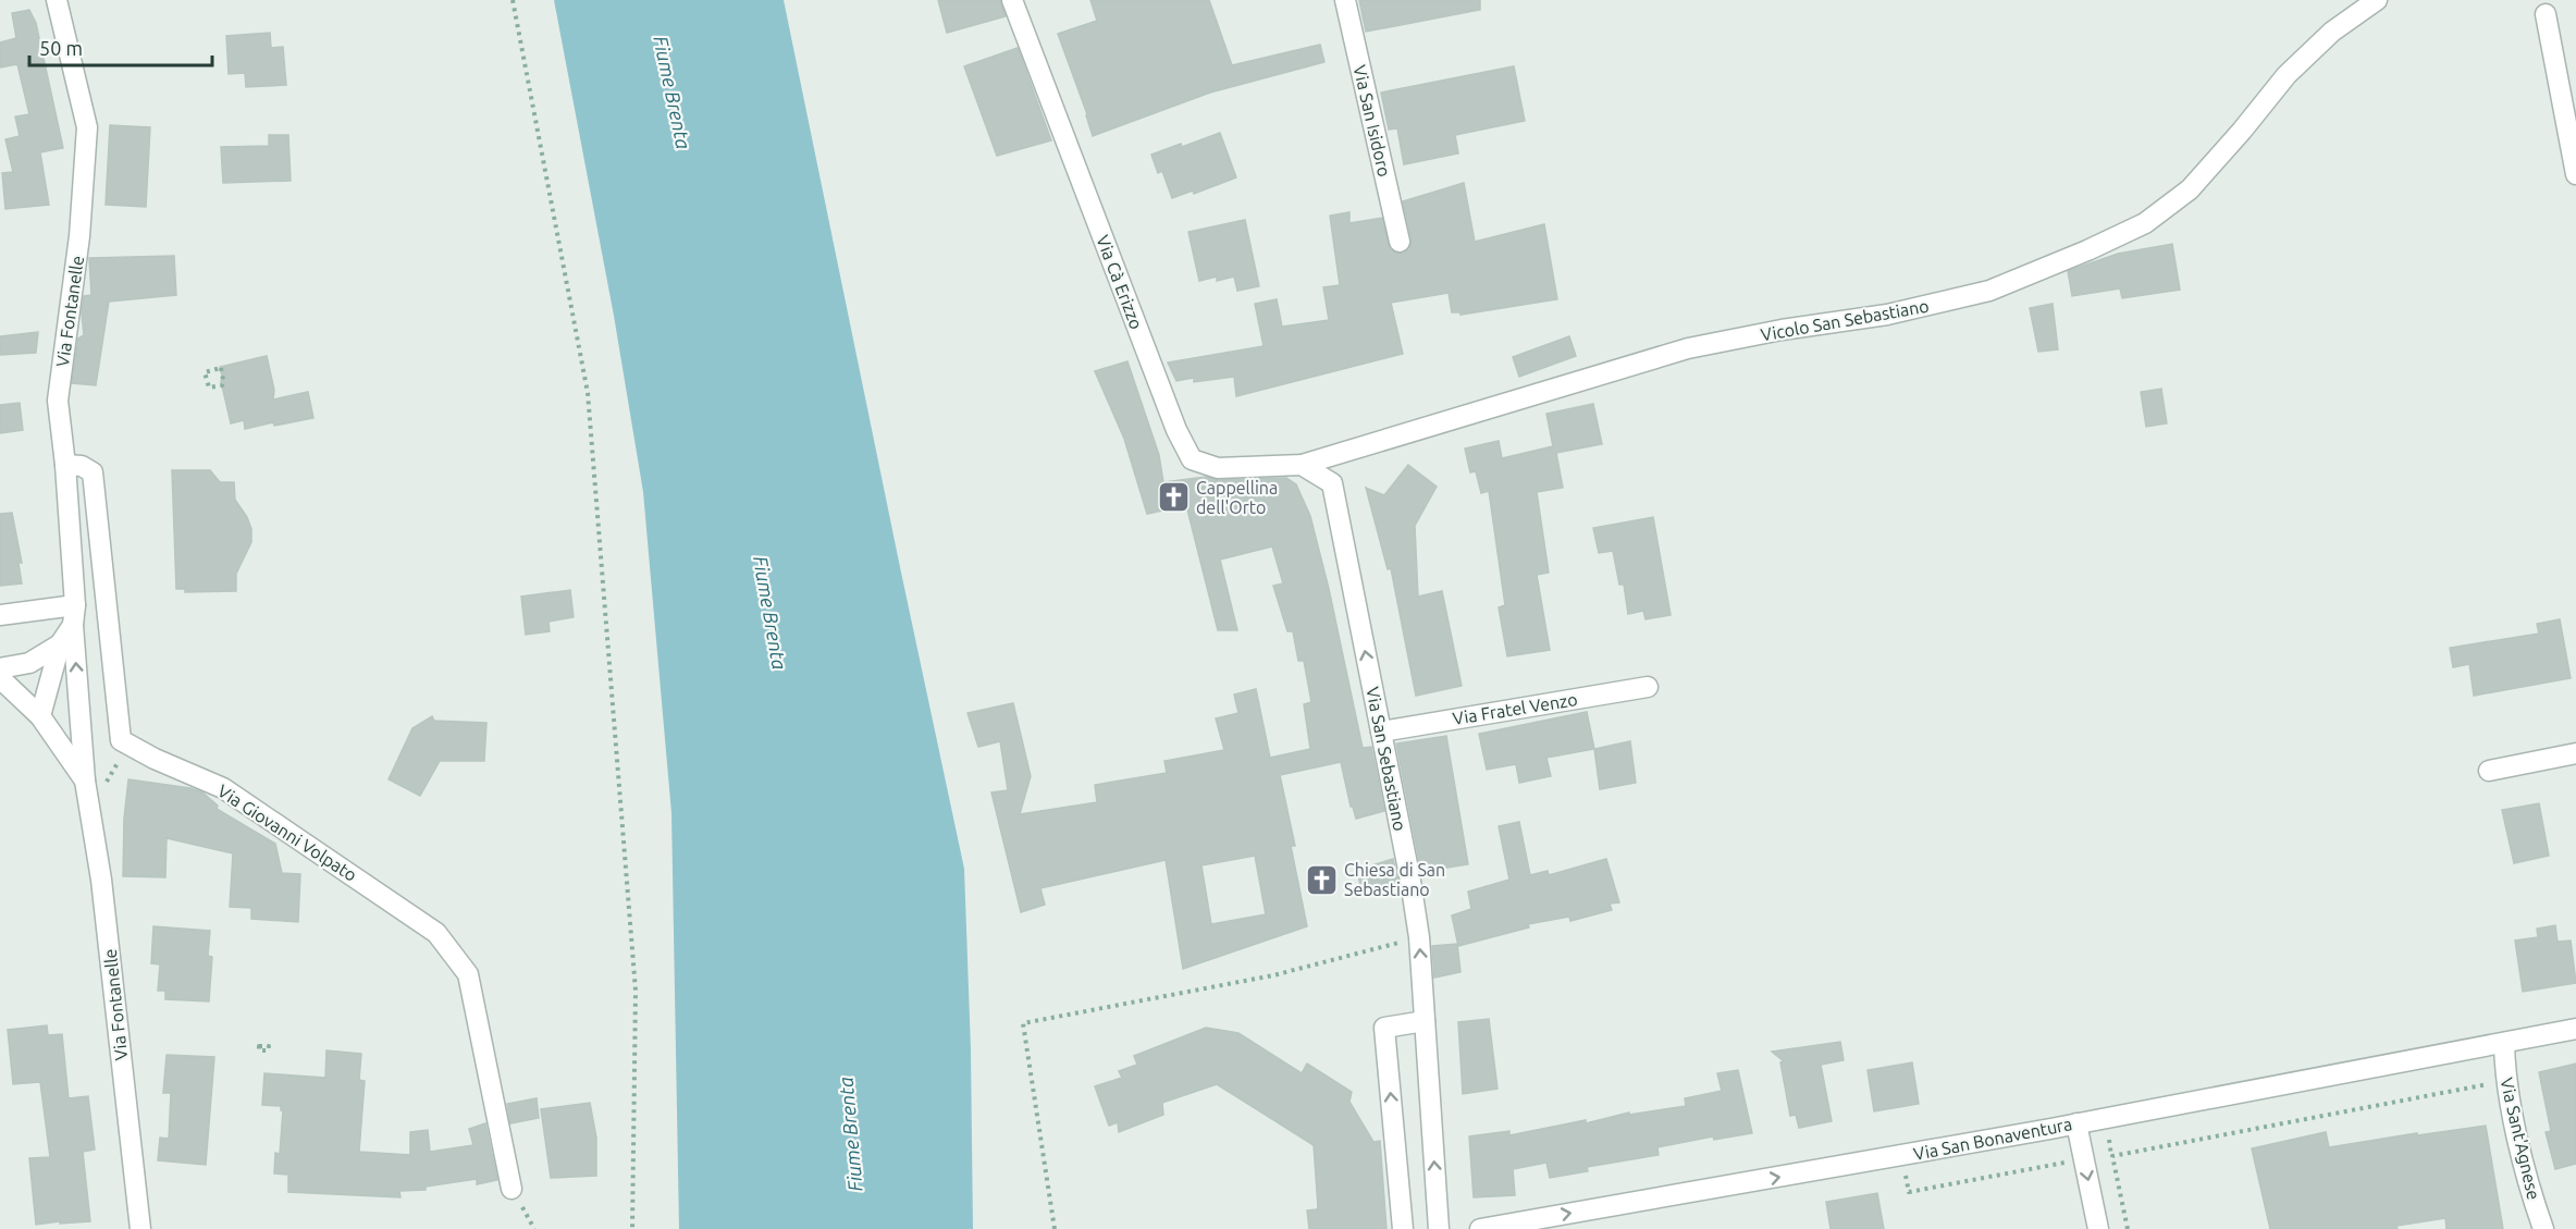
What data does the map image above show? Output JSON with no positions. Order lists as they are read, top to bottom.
{
  "streets": {
    "street": [
      "Via San Isidoro",
      "Via Cà Erizzo",
      "Via Fontanelle",
      "Vicolo San Sebastiano",
      "Via Fratel Venzo",
      "Via San Sebastiano",
      "Via Giovanni Volpato",
      "Via San Bonaventura",
      "Via Sant'Agnese"
    ]
  },
  "crossings": [
    ["Via Cà Erizzo", "Vicolo San Sebastiano"],
    ["Via Cà Erizzo", "Via San Sebastiano"],
    ["Via Fontanelle", "Via Giovanni Volpato"],
    ["Vicolo San Sebastiano", "Via San Sebastiano"],
    ["Via Fratel Venzo", "Via San Sebastiano"],
    ["Via San Bonaventura", "Via Sant'Agnese"]
  ],
  "one_way": ["Via San Sebastiano", "Via San Bonaventura"],
  "water": ["Fiume Brenta"],
  "places": {
    "church": ["Cappellina dell'Orto", "Chiesa di San Sebastiano"]
  },
  "scale_bar": "50 m"
}
